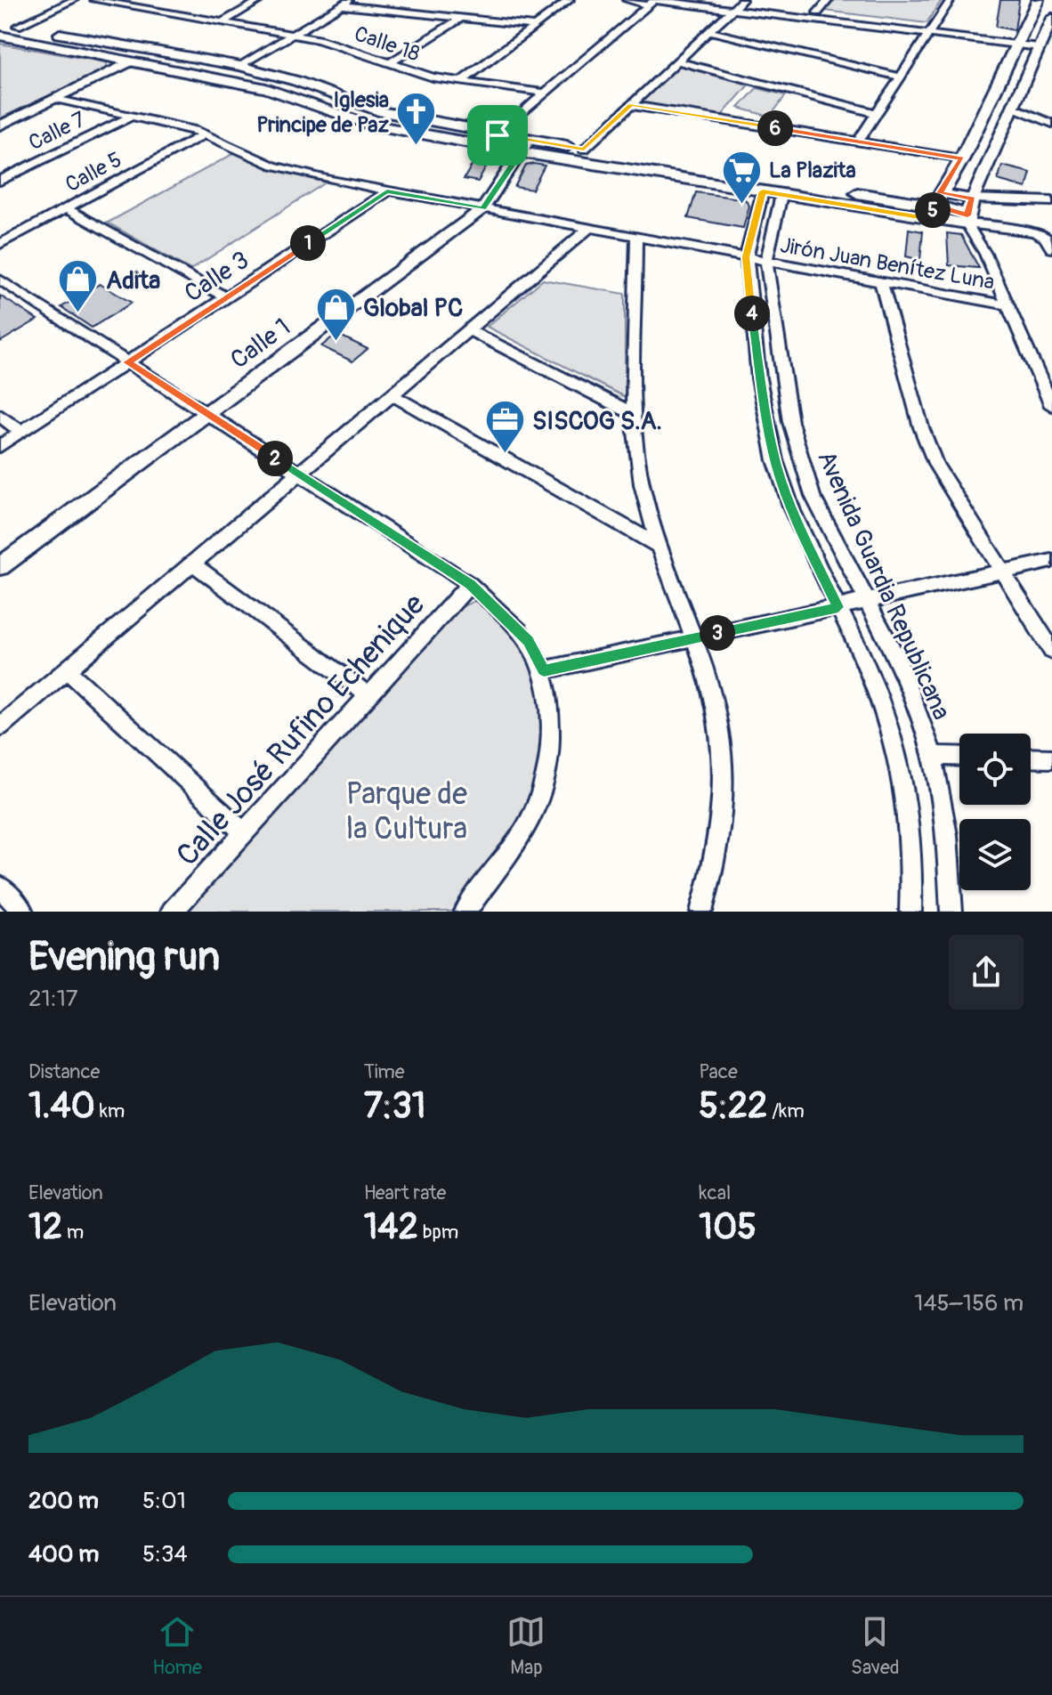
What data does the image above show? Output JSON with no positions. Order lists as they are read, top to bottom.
{
  "streets": {
    "street": [
      "Calle 18",
      "Calle 7",
      "Calle 5",
      "Jirón Juan Benítez Luna",
      "Calle 3",
      "Calle 1",
      "Avenida Guardia Republicana",
      "Calle José Rufino Echenique"
    ]
  },
  "crossings": [
    ["Calle 7", "Jirón Juan Benítez Luna"],
    ["Calle 5", "Jirón Juan Benítez Luna"],
    ["Jirón Juan Benítez Luna", "Calle 3"],
    ["Jirón Juan Benítez Luna", "Calle 1"],
    ["Jirón Juan Benítez Luna", "Avenida Guardia Republicana"]
  ],
  "parks": ["Parque de la Cultura"],
  "places": {
    "church": ["Iglesia Principe de Paz"],
    "supermarket": ["La Plazita"],
    "shop": ["Adita", "Global PC"],
    "office": ["SISCOG S.A."]
  },
  "page": {
    "pins": [
      "6",
      "5",
      "1",
      "4",
      "2",
      "3"
    ],
    "heading": ["Evening run", "21:17"],
    "stats": [
      ["Distance", "1.40 km"],
      ["Time", "7:31"],
      ["Pace", "5:22 /km"],
      ["Elevation", "12 m"],
      ["Heart rate", "142 bpm"],
      ["kcal", "105"]
    ],
    "chart": ["Elevation", "145–156 m"],
    "list": [
      {
        "name": "200 m",
        "note": "5:01"
      },
      {
        "name": "400 m",
        "note": "5:34"
      }
    ],
    "tabs": ["Home", "Map", "Saved"]
  }
}
